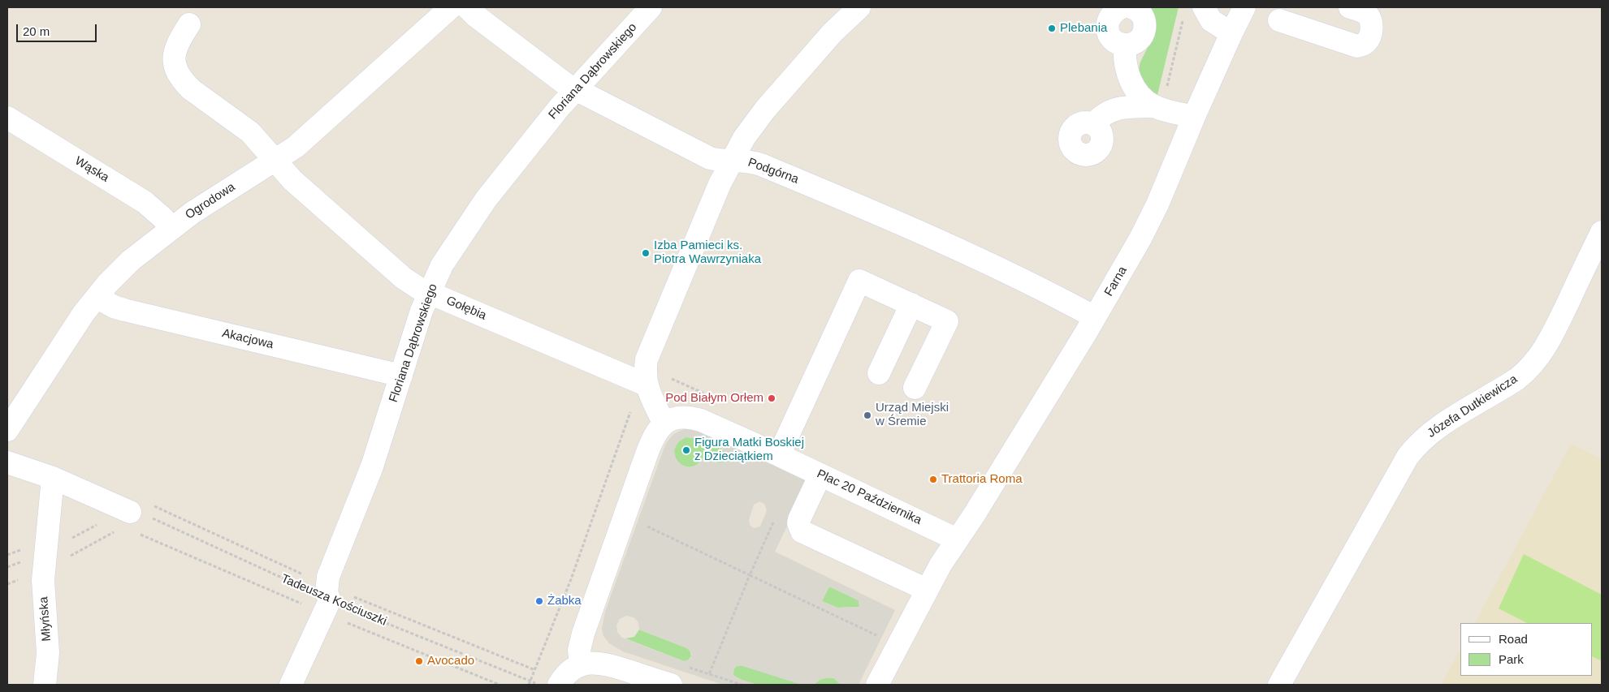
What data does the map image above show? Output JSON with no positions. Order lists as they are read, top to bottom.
{
  "streets": {
    "street": [
      "Floriana Dąbrowskiego",
      "Wąska",
      "Podgórna",
      "Ogrodowa",
      "Farna",
      "Gołębia",
      "Akacjowa",
      "Józefa Dutkiewicza",
      "Plac 20 Października",
      "Młyńska"
    ],
    "path": ["Tadeusza Kościuszki"]
  },
  "crossings": [
    ["Floriana Dąbrowskiego", "Podgórna"],
    ["Floriana Dąbrowskiego", "Gołębia"],
    ["Floriana Dąbrowskiego", "Akacjowa"],
    ["Floriana Dąbrowskiego", "Tadeusza Kościuszki"],
    ["Wąska", "Ogrodowa"],
    ["Podgórna", "Farna"],
    ["Ogrodowa", "Gołębia"],
    ["Ogrodowa", "Akacjowa"],
    ["Farna", "Plac 20 Października"],
    ["Tadeusza Kościuszki", "Młyńska"]
  ],
  "places": [
    "Plebania",
    "Izba Pamieci ks. Piotra Wawrzyniaka",
    "Pod Białym Orłem",
    "Urząd Miejski w Śremie",
    "Figura Matki Boskiej z Dzieciątkiem",
    "Trattoria Roma",
    "Żabka",
    "Avocado"
  ],
  "legend": ["Road", "Park"],
  "scale_bar": "20 m"
}
